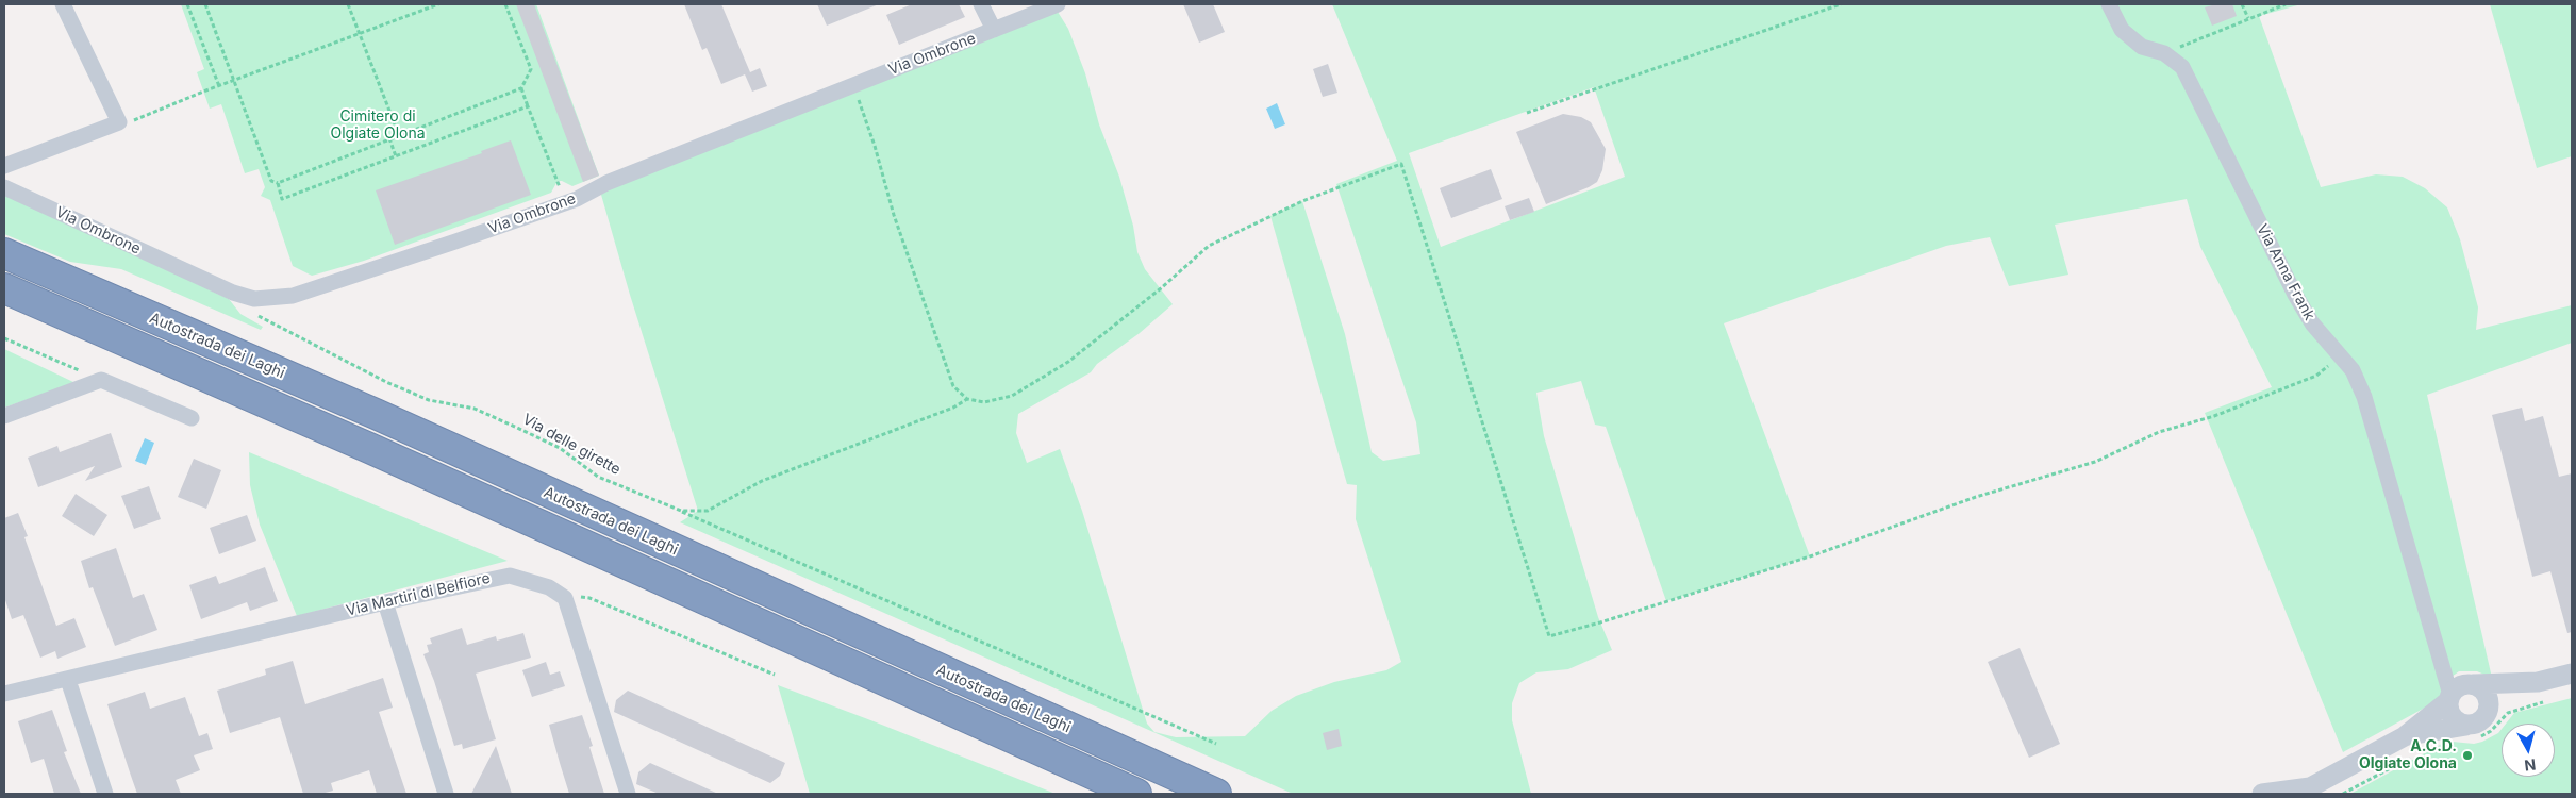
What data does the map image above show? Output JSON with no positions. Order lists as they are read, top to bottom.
{
  "streets": {
    "highway": ["Autostrada dei Laghi"],
    "street": ["Via Ombrone", "Via Anna Frank", "Via Martiri di Belfiore"],
    "path": ["Via delle girette"]
  },
  "crossings": [
    ["Via Ombrone", "Via delle girette"]
  ],
  "parks": ["Cimitero di Olgiate Olona"],
  "places": ["A.C.D. Olgiate Olona"],
  "north": "bottom"
}
